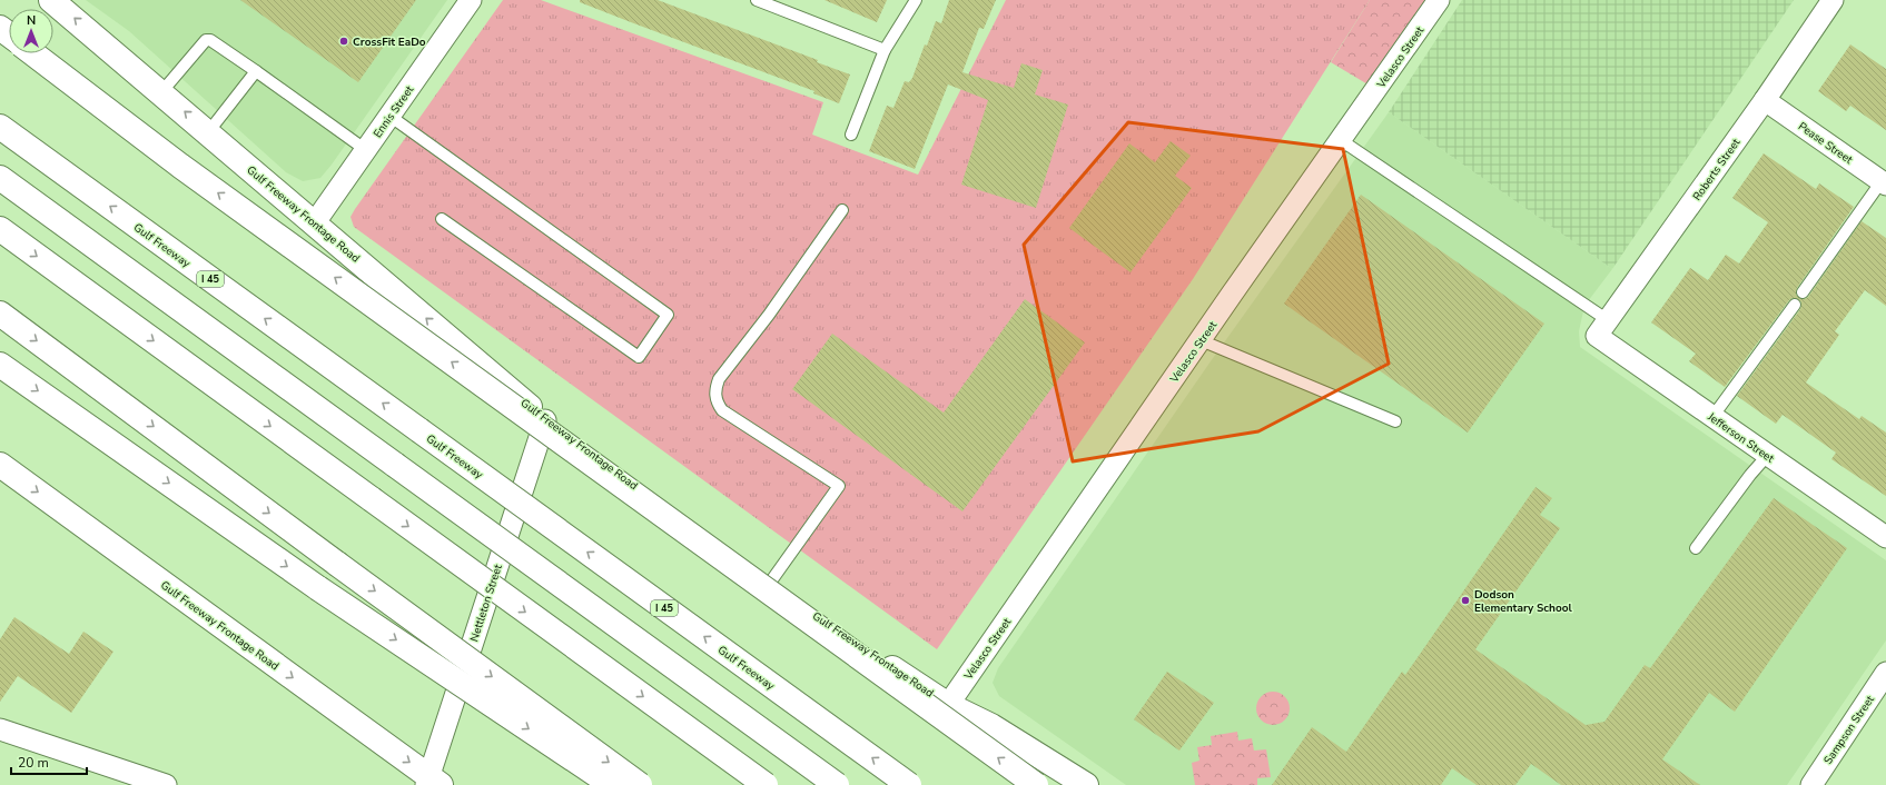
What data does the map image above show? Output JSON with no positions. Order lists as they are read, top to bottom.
{
  "streets": {
    "main road": ["Gulf Freeway Frontage Road", "Gulf Freeway", "I 45"],
    "street": [
      "Velasco Street",
      "Ennis Street",
      "Pease Street",
      "Roberts Street",
      "Jefferson Street",
      "Nettleton Street",
      "Sampson Street"
    ]
  },
  "crossings": [
    ["Velasco Street", "Gulf Freeway Frontage Road"],
    ["Ennis Street", "Gulf Freeway Frontage Road"],
    ["Pease Street", "Roberts Street"],
    ["Roberts Street", "Jefferson Street"],
    ["Gulf Freeway Frontage Road", "Nettleton Street"]
  ],
  "places": ["CrossFit EaDo", "Dodson Elementary School"],
  "scale_bar": "20 m",
  "north": "top"
}
